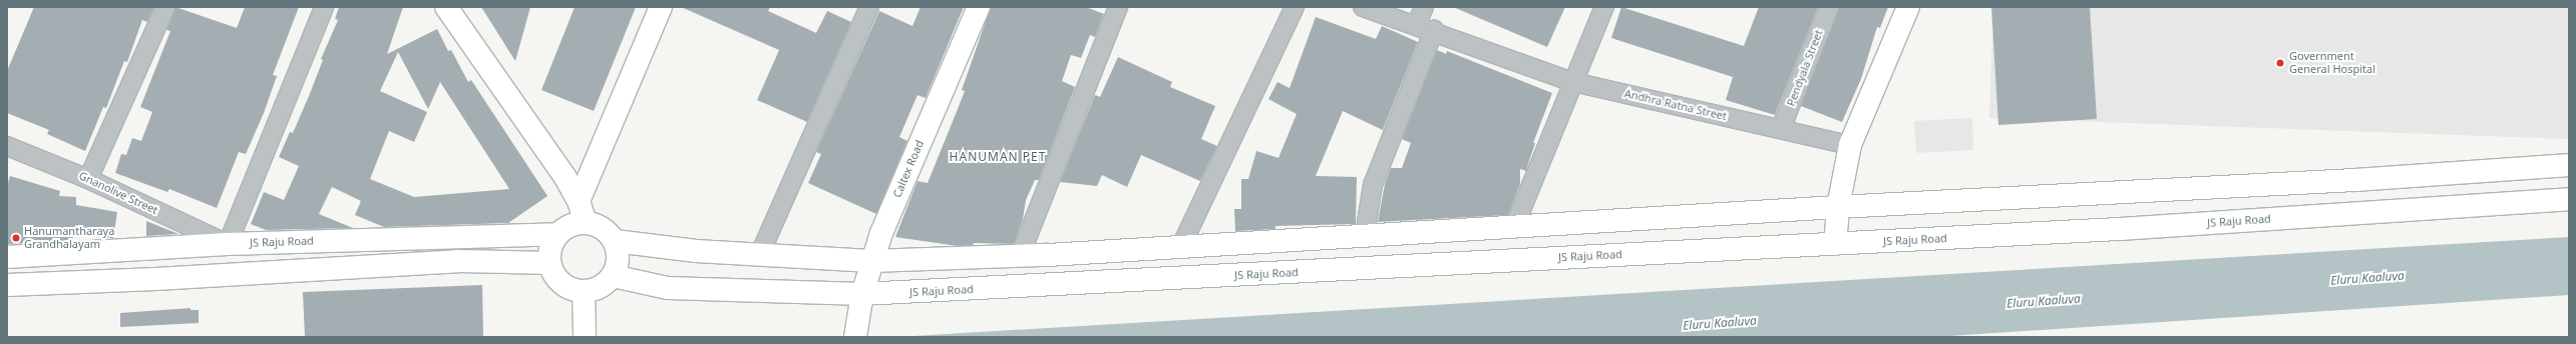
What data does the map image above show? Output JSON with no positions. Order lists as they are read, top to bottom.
{
  "streets": {
    "street": [
      "Pendyala Street",
      "Andhra Ratna Street",
      "Caltex Road",
      "Gnanolive Street",
      "JS Raju Road"
    ]
  },
  "crossings": [
    ["Pendyala Street", "Andhra Ratna Street"],
    ["Caltex Road", "JS Raju Road"],
    ["Gnanolive Street", "JS Raju Road"]
  ],
  "districts": ["HANUMAN PET"],
  "water": ["Eluru Kaaluva"],
  "places": ["Government General Hospital", "Hanumantharaya Grandhalayam"]
}
